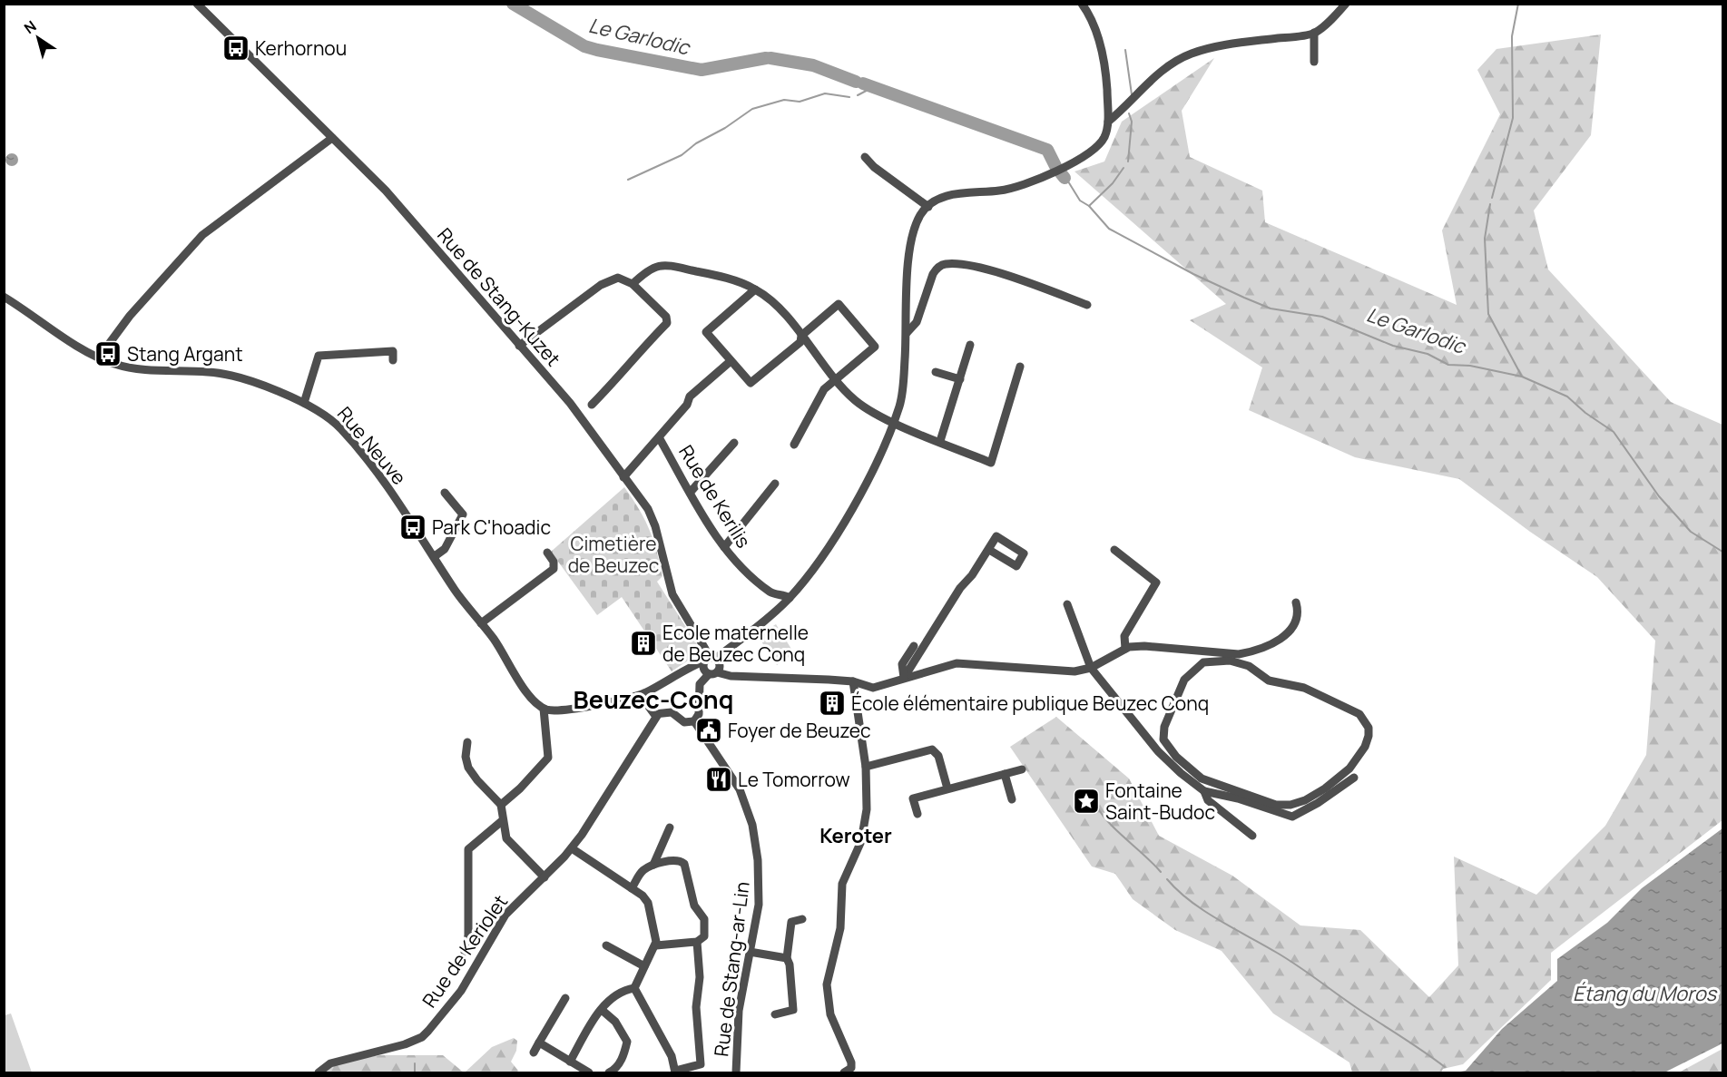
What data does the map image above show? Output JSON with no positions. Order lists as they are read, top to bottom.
{
  "streets": {
    "street": [
      "Rue de Stang-Kuzet",
      "Rue Neuve",
      "Rue de Kerilis",
      "Rue de Keriolet",
      "Rue de Stang-ar-Lin"
    ]
  },
  "districts": ["Beuzec-Conq", "Keroter"],
  "water": ["Le Garlodic", "Étang du Moros"],
  "parks": ["Cimetière de Beuzec"],
  "places": {
    "bus stop": ["Kerhornou", "Stang Argant", "Park C'hoadic"],
    "building": ["Ecole maternelle de Beuzec Conq", "École élémentaire publique Beuzec Conq"],
    "public building": ["Foyer de Beuzec"],
    "restaurant": ["Le Tomorrow"],
    "place": ["Fontaine Saint-Budoc"]
  },
  "north": "top left"
}
